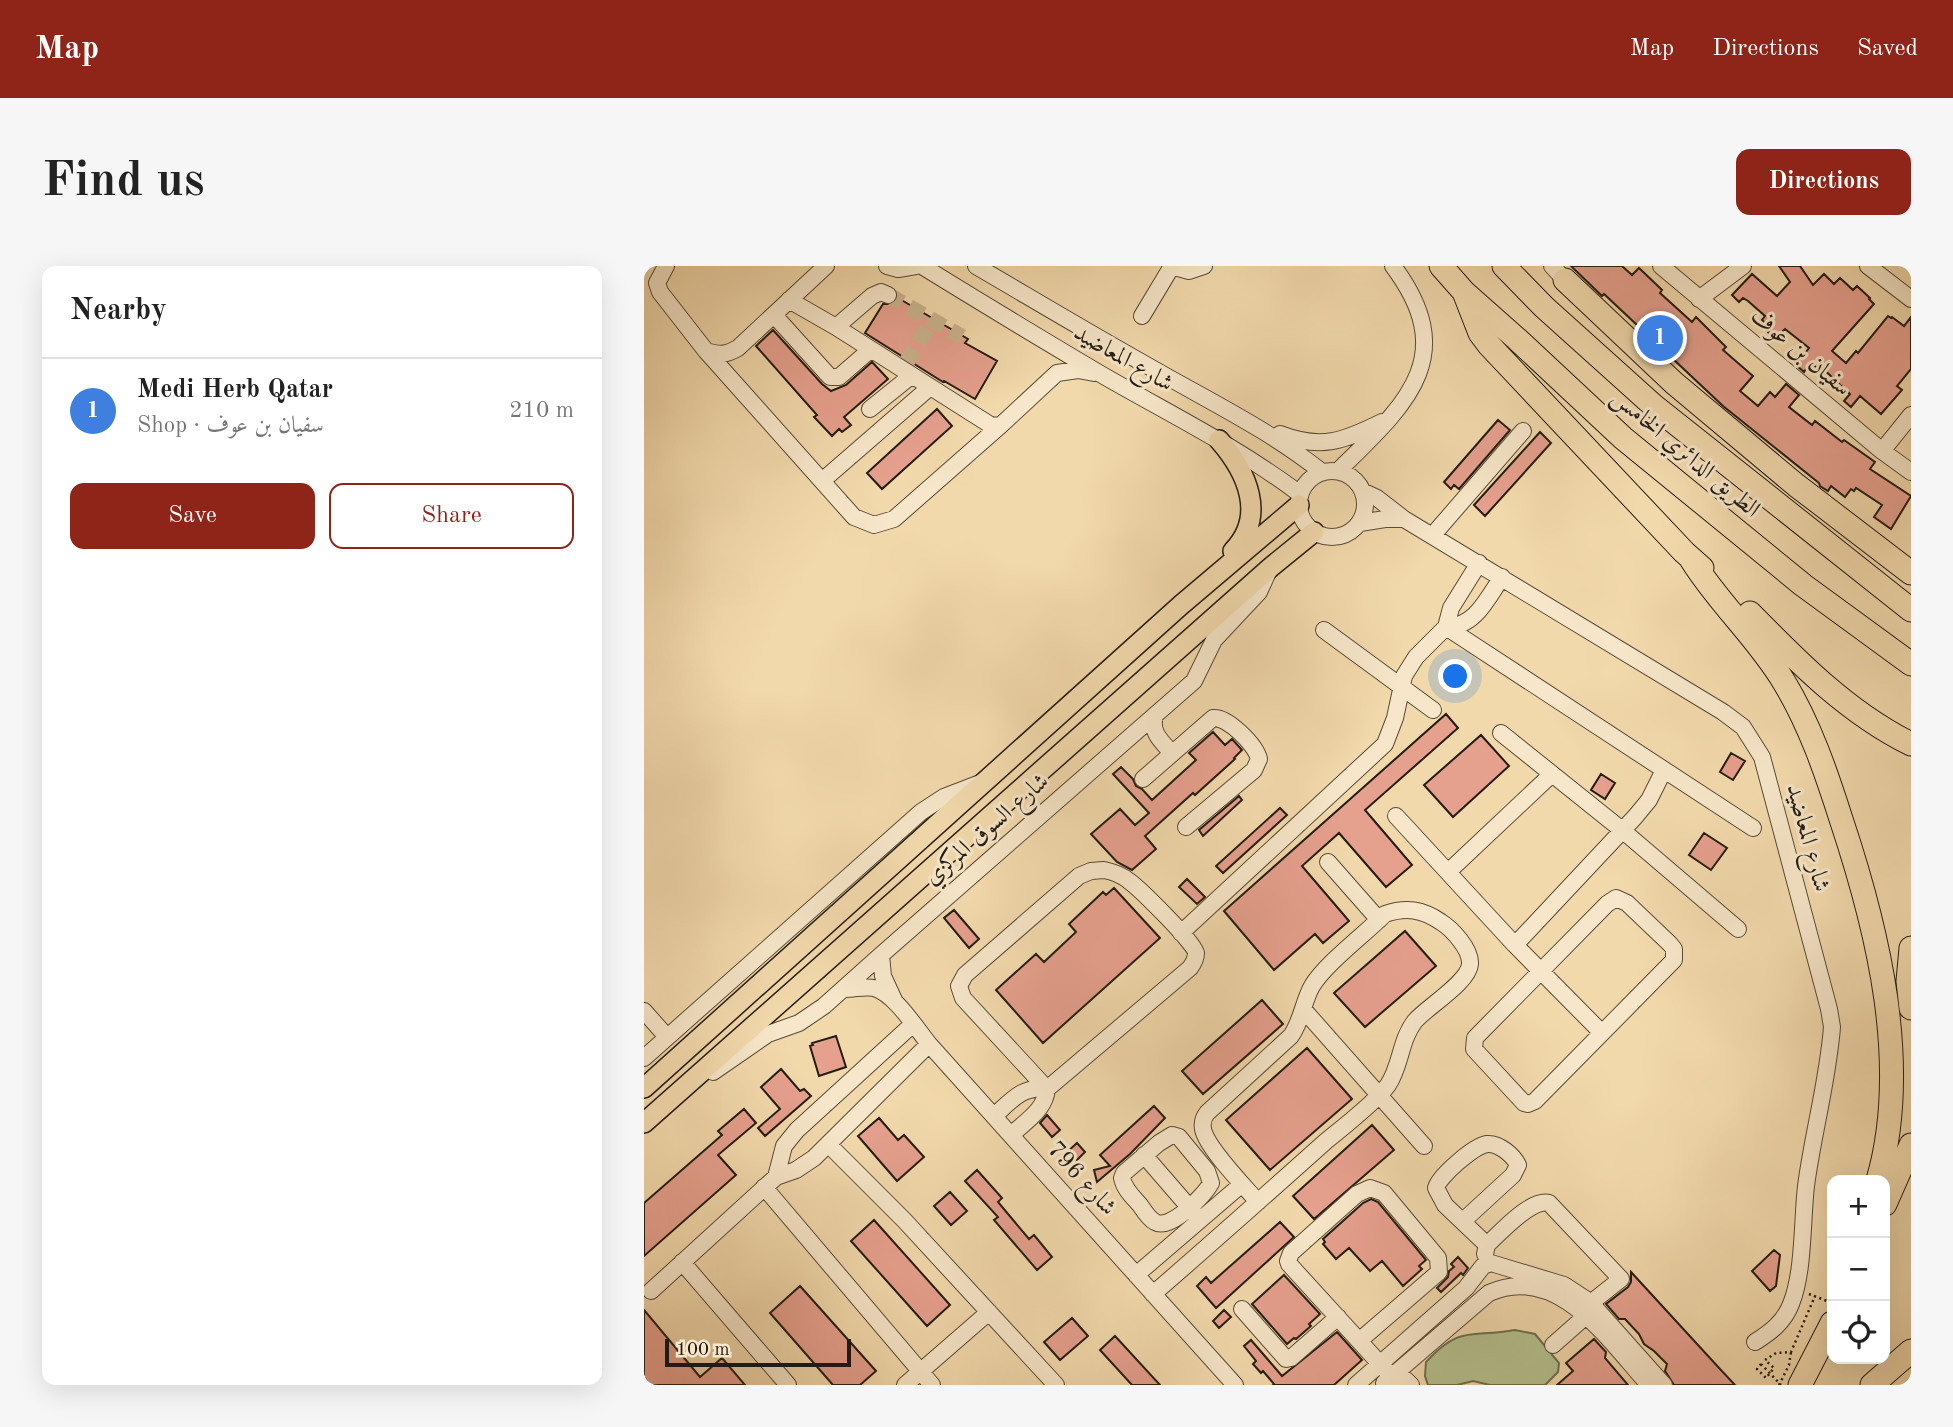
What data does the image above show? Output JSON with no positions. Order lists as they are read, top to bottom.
{
  "streets": {
    "highway": ["الطريق الدائري الخامس"],
    "main road": ["شارع السوق المركزي"],
    "street": ["سفيان بن عوف", "شارع المعاضيد", "شارع 796"]
  },
  "crossings": [
    ["شارع المعاضيد", "شارع السوق المركزي"],
    ["شارع السوق المركزي", "شارع 796"]
  ],
  "scale_bar": "100 m",
  "page": {
    "header": "Map",
    "nav": ["Map", "Directions", "Saved"],
    "buttons": [
      "Directions",
      ["Save", "Share"]
    ],
    "title": "Find us",
    "heading": "Nearby",
    "pins": "1",
    "list": [
      {
        "mark": "1",
        "name": "Medi Herb Qatar",
        "note": "Shop · سفيان بن عوف",
        "value": "210 m"
      }
    ],
    "map_buttons": ["+", "−"],
    "scale": "100 m"
  }
}
